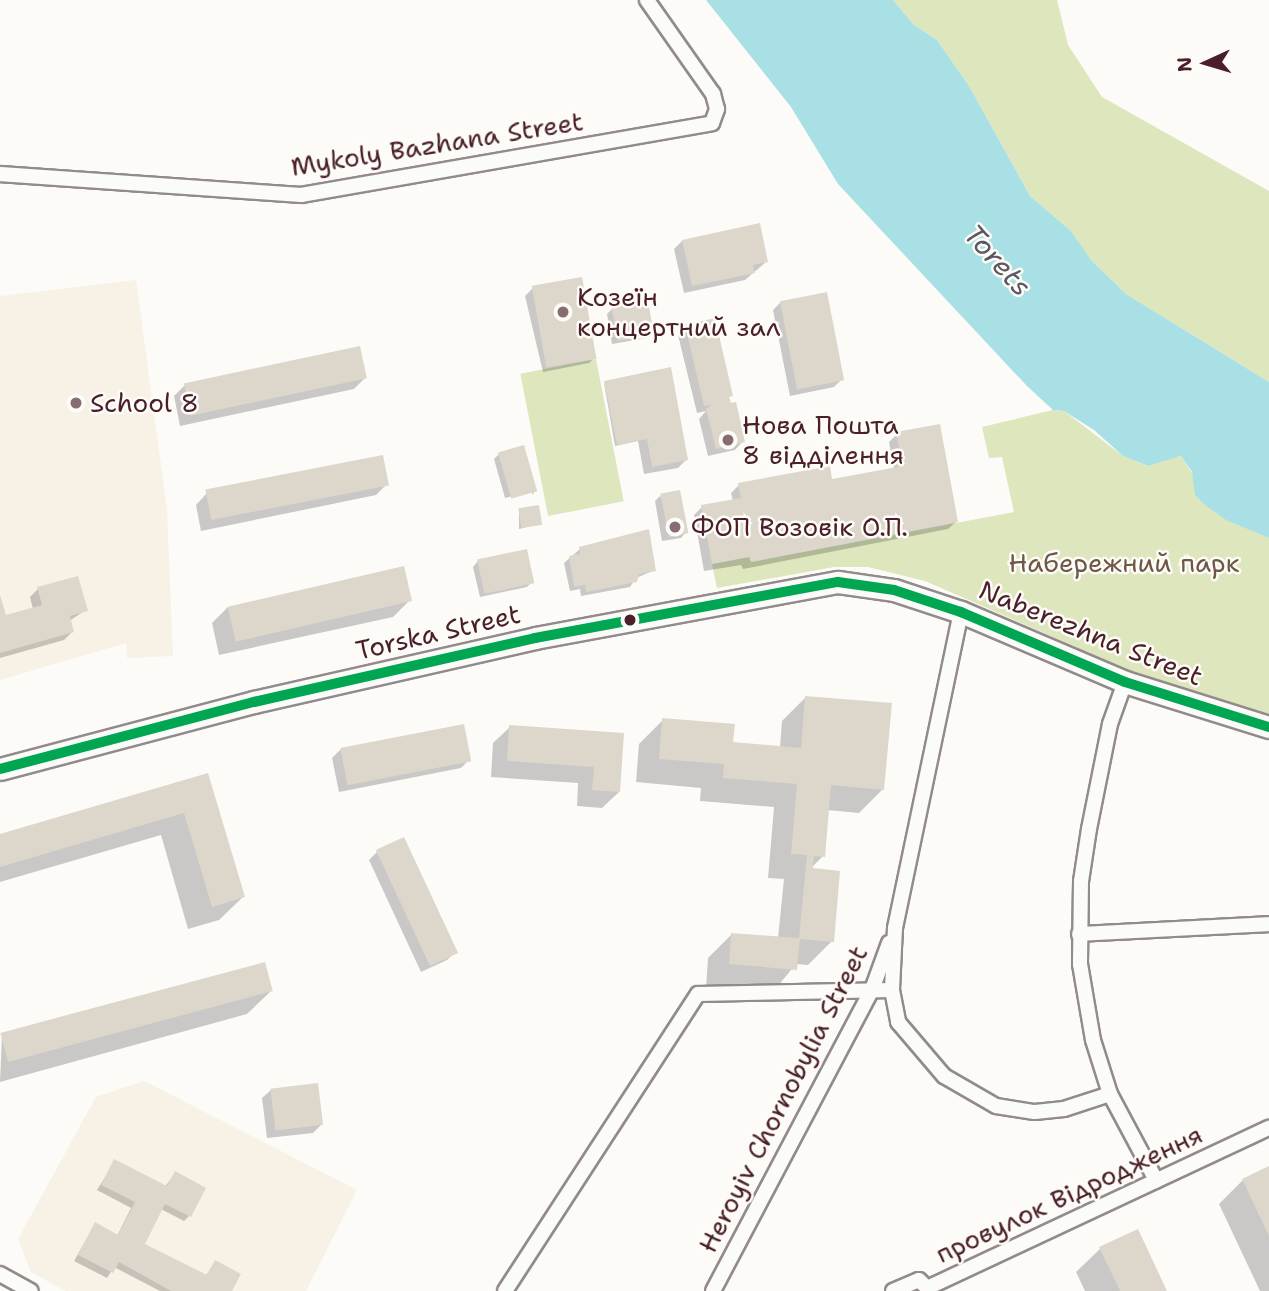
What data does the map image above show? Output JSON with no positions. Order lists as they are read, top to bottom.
{
  "streets": {
    "main road": ["Torska Street", "Naberezhna Street"],
    "street": ["Mykoly Bazhana Street", "Heroyiv Chornobylia Street", "провулок Відродження"]
  },
  "crossings": [
    ["Torska Street", "Naberezhna Street"]
  ],
  "water": ["Torets"],
  "parks": ["Набережний парк"],
  "places": [
    "Козеїн концертний зал",
    "School 8",
    "Нова Пошта 8 відділення",
    "ФОП Возовік О.П."
  ],
  "north": "left"
}
